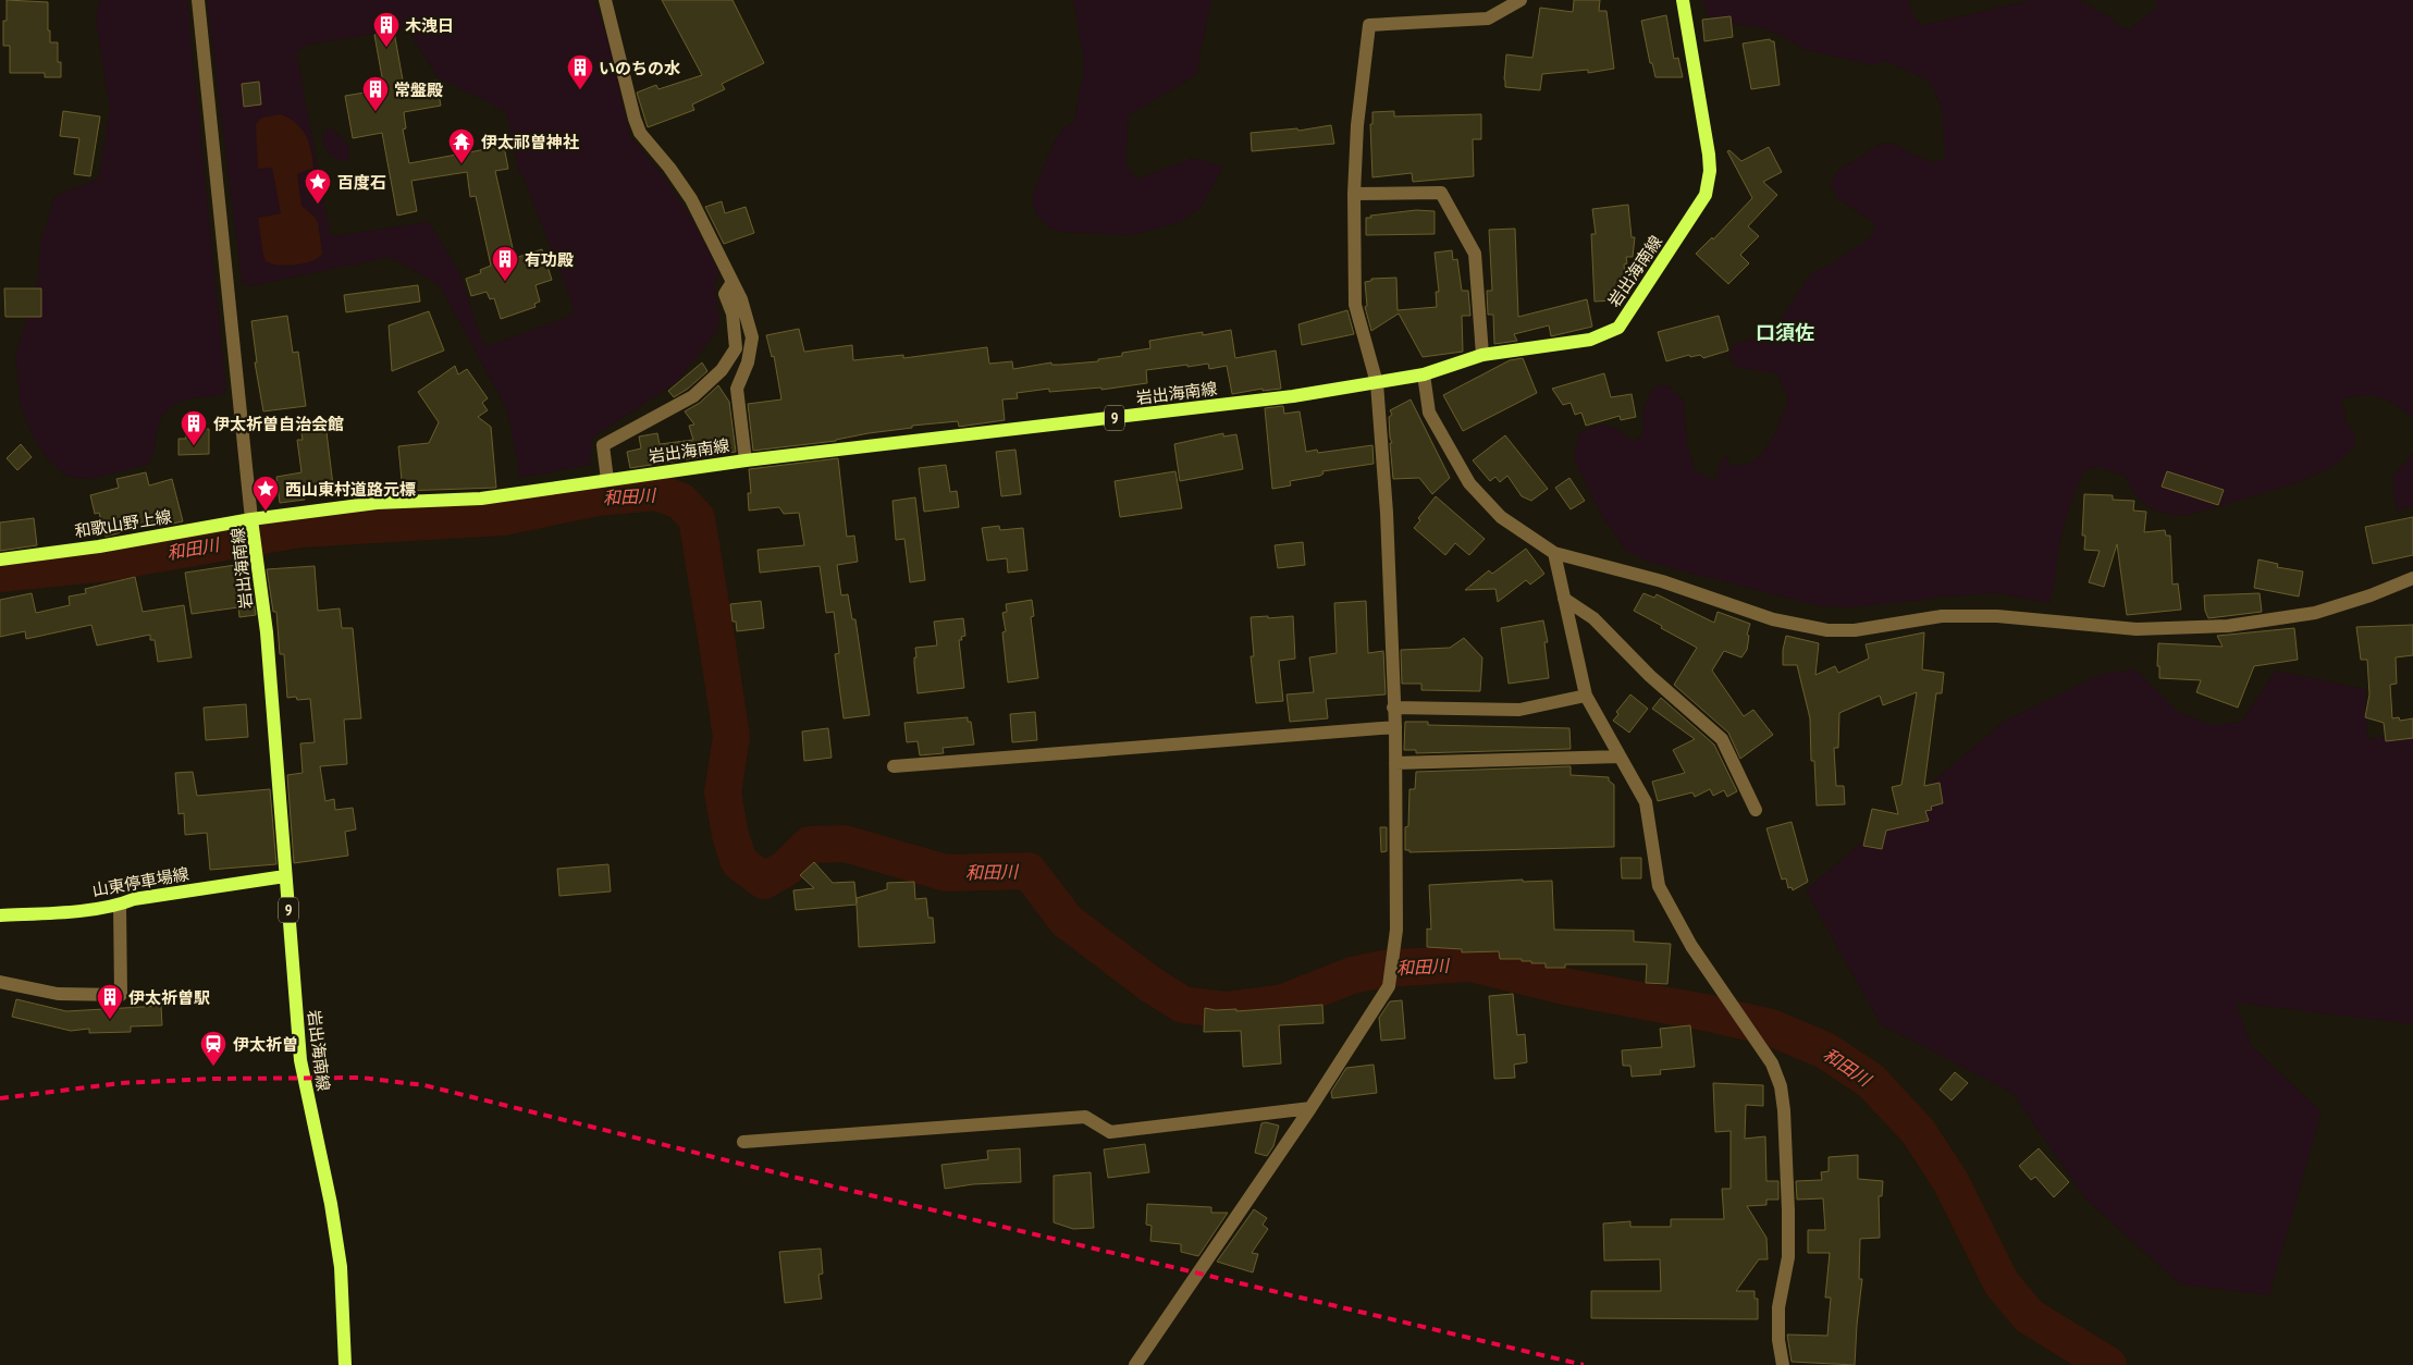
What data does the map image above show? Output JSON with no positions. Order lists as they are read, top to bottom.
{
  "streets": {
    "main road": [
      "岩出海南線",
      "9",
      "和歌山野上線",
      "山東停車場線"
    ]
  },
  "crossings": [
    ["岩出海南線", "和歌山野上線"],
    ["岩出海南線", "山東停車場線"]
  ],
  "districts": ["口須佐"],
  "water": ["和田川"],
  "places": {
    "building": [
      "木洩日",
      "いのちの水",
      "常盤殿",
      "有功殿",
      "伊太祈曽自治会館",
      "伊太祈曽駅"
    ],
    "temple": ["伊太祁曽神社"],
    "place": ["百度石", "西山東村道路元標"],
    "station": ["伊太祈曽"]
  }
}
